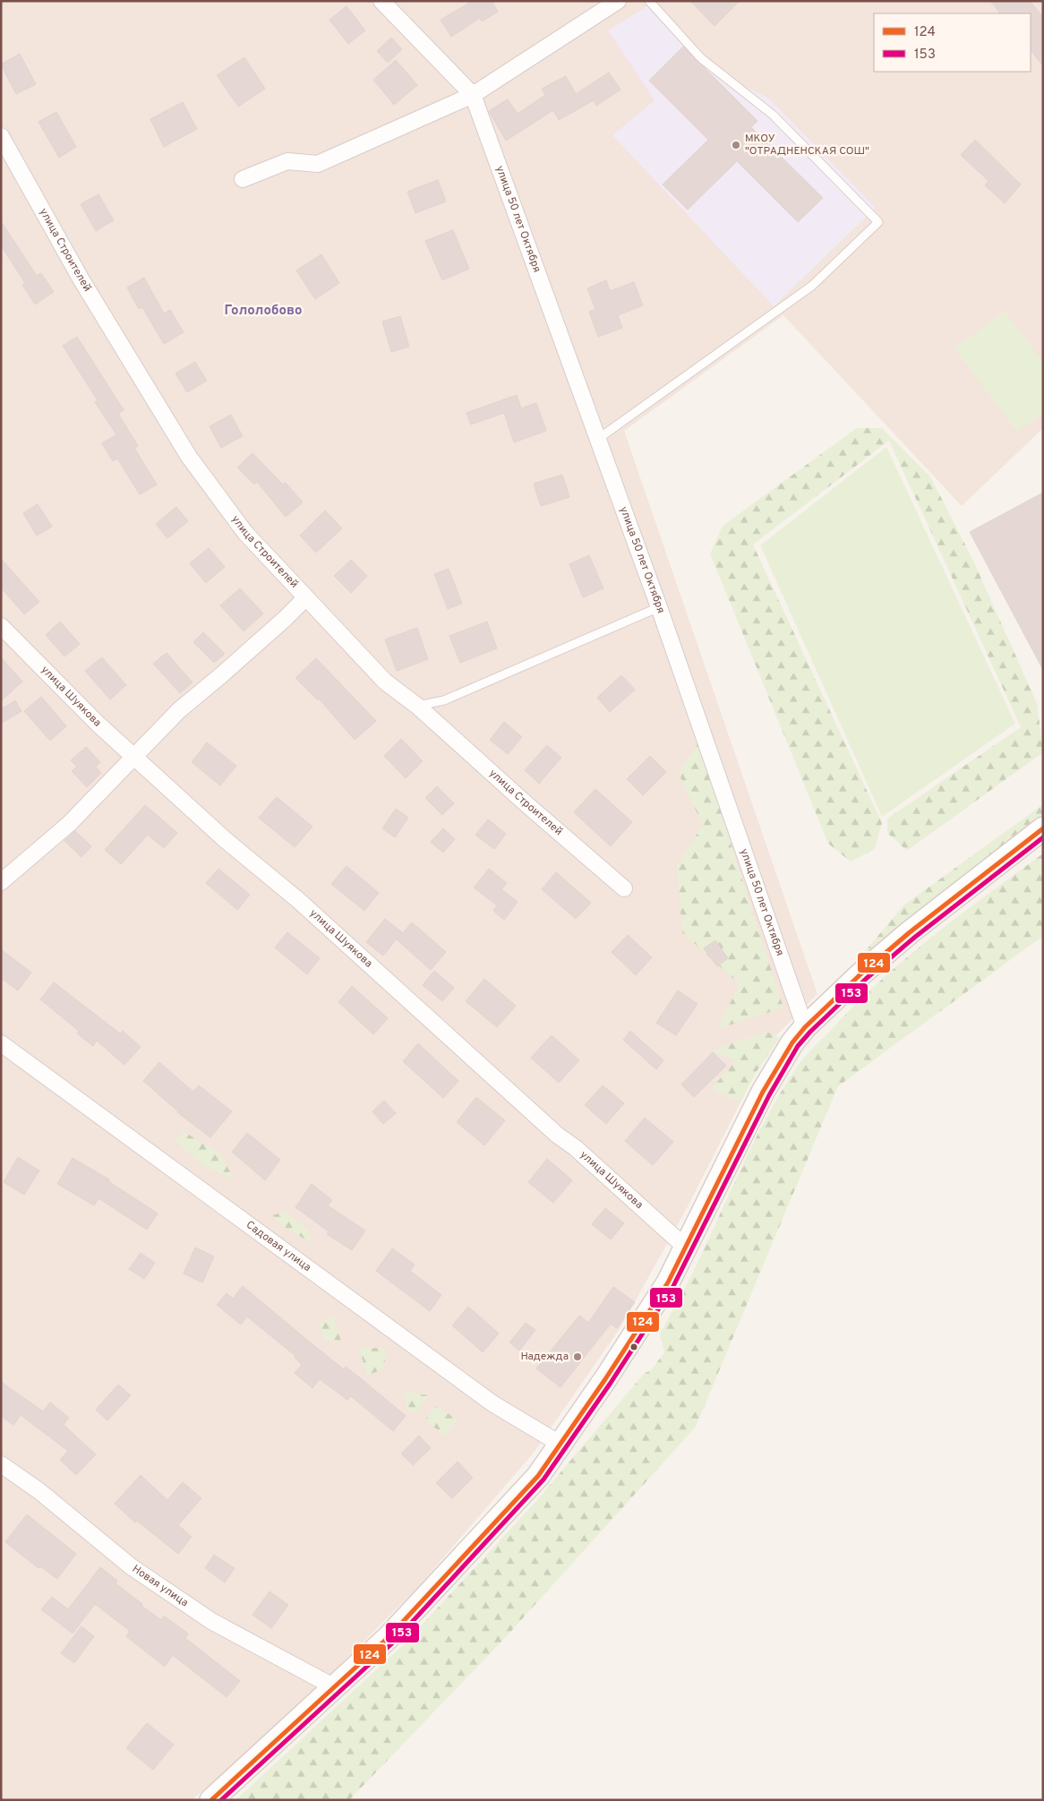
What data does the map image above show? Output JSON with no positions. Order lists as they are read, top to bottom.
{
  "streets": {
    "street": [
      "улица 50 лет Октября",
      "улица Строителей",
      "улица Шуякова",
      "Садовая улица",
      "Новая улица"
    ]
  },
  "districts": ["Гололобово"],
  "places": ["МКОУ \"ОТРАДНЕНСКАЯ СОШ\"", "Надежда"],
  "lines": ["transit line 124", "transit line 153"],
  "legend": ["124", "153"]
}
